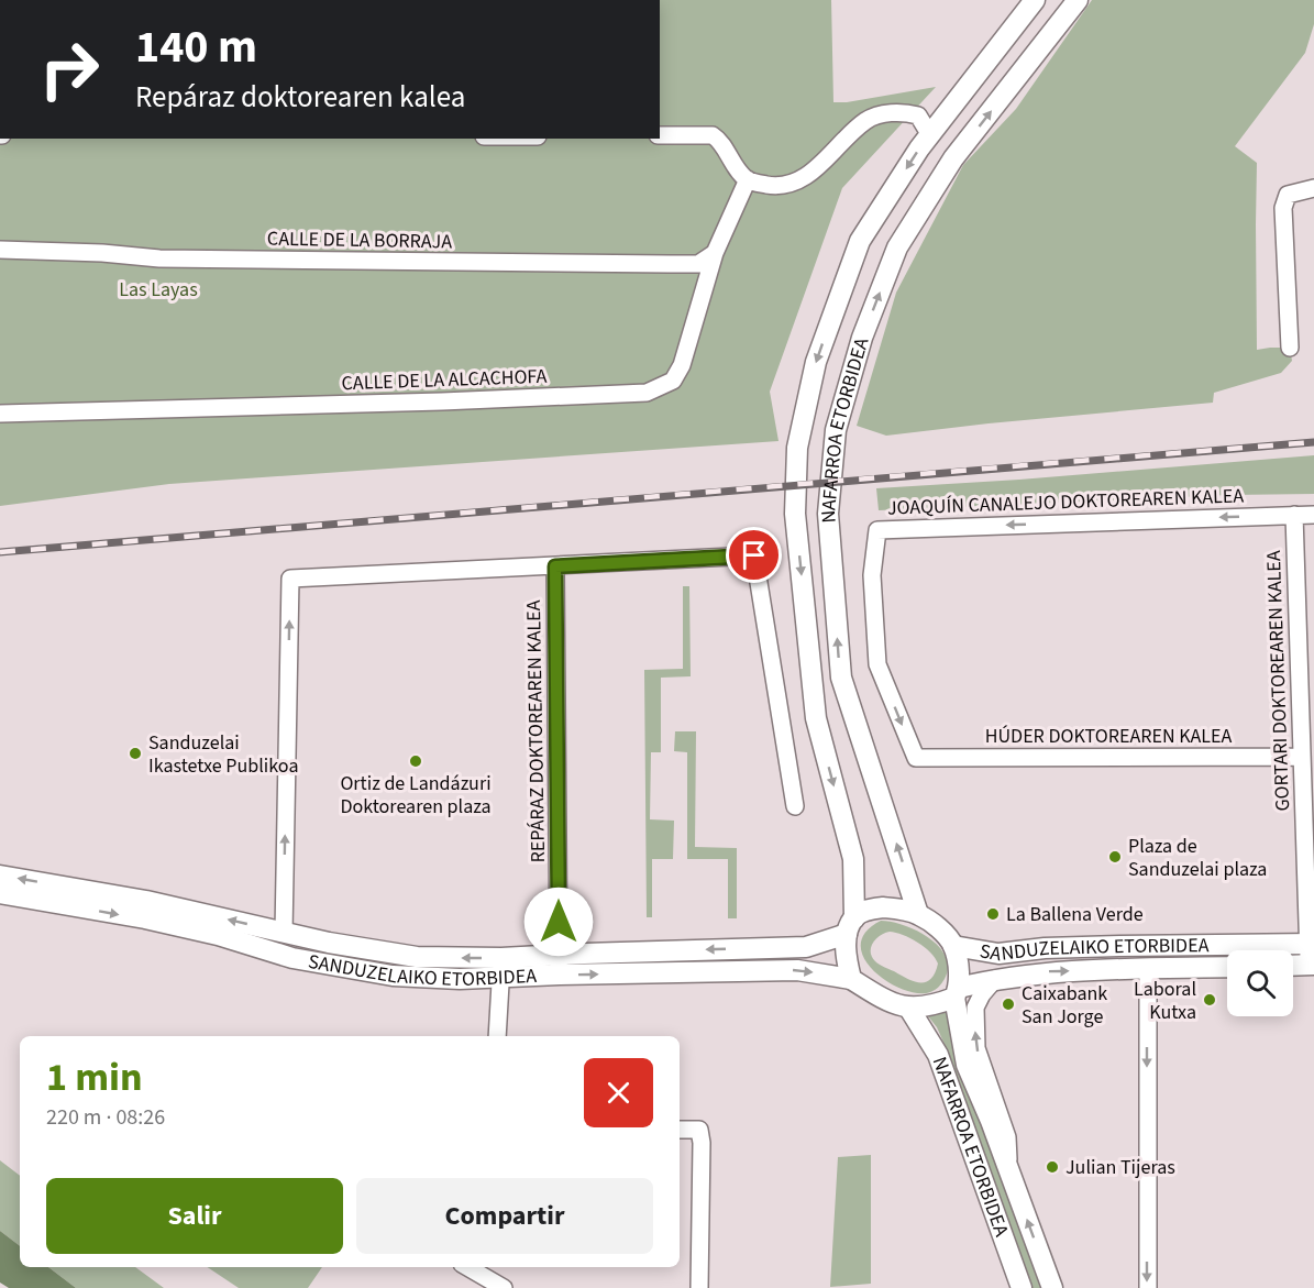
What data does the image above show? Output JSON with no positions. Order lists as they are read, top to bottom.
{
  "streets": {
    "main road": ["NAFARROA ETORBIDEA", "SANDUZELAIKO ETORBIDEA"],
    "street": [
      "CALLE DE LA BORRAJA",
      "CALLE DE LA ALCACHOFA",
      "JOAQUÍN CANALEJO DOKTOREAREN KALEA",
      "GORTARI DOKTOREAREN KALEA",
      "REPÁRAZ DOKTOREAREN KALEA",
      "HÚDER DOKTOREAREN KALEA"
    ]
  },
  "crossings": [
    ["CALLE DE LA BORRAJA", "CALLE DE LA ALCACHOFA"],
    ["NAFARROA ETORBIDEA", "SANDUZELAIKO ETORBIDEA"],
    ["JOAQUÍN CANALEJO DOKTOREAREN KALEA", "GORTARI DOKTOREAREN KALEA"],
    ["JOAQUÍN CANALEJO DOKTOREAREN KALEA", "HÚDER DOKTOREAREN KALEA"],
    ["GORTARI DOKTOREAREN KALEA", "HÚDER DOKTOREAREN KALEA"],
    ["GORTARI DOKTOREAREN KALEA", "SANDUZELAIKO ETORBIDEA"],
    ["REPÁRAZ DOKTOREAREN KALEA", "SANDUZELAIKO ETORBIDEA"]
  ],
  "parks": ["Las Layas"],
  "places": [
    "Sanduzelai Ikastetxe Publikoa",
    "Ortiz de Landázuri Doktorearen plaza",
    "Plaza de Sanduzelai plaza",
    "La Ballena Verde",
    "Laboral Kutxa",
    "Caixabank San Jorge",
    "Julian Tijeras"
  ],
  "page": {
    "turn": ["140 m", "Repáraz doktorearen kalea"],
    "heading": ["1 min", "220 m · 08:26"],
    "buttons": ["Salir", "Compartir"]
  }
}
